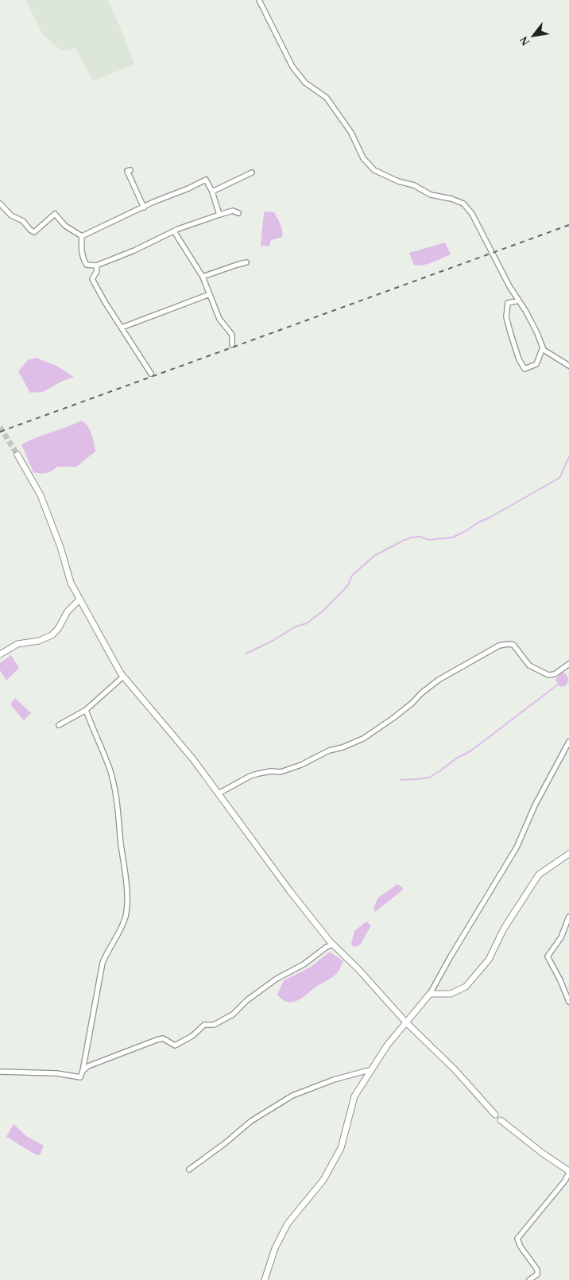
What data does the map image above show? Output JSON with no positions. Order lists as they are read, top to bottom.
{
  "north": "bottom left"
}
